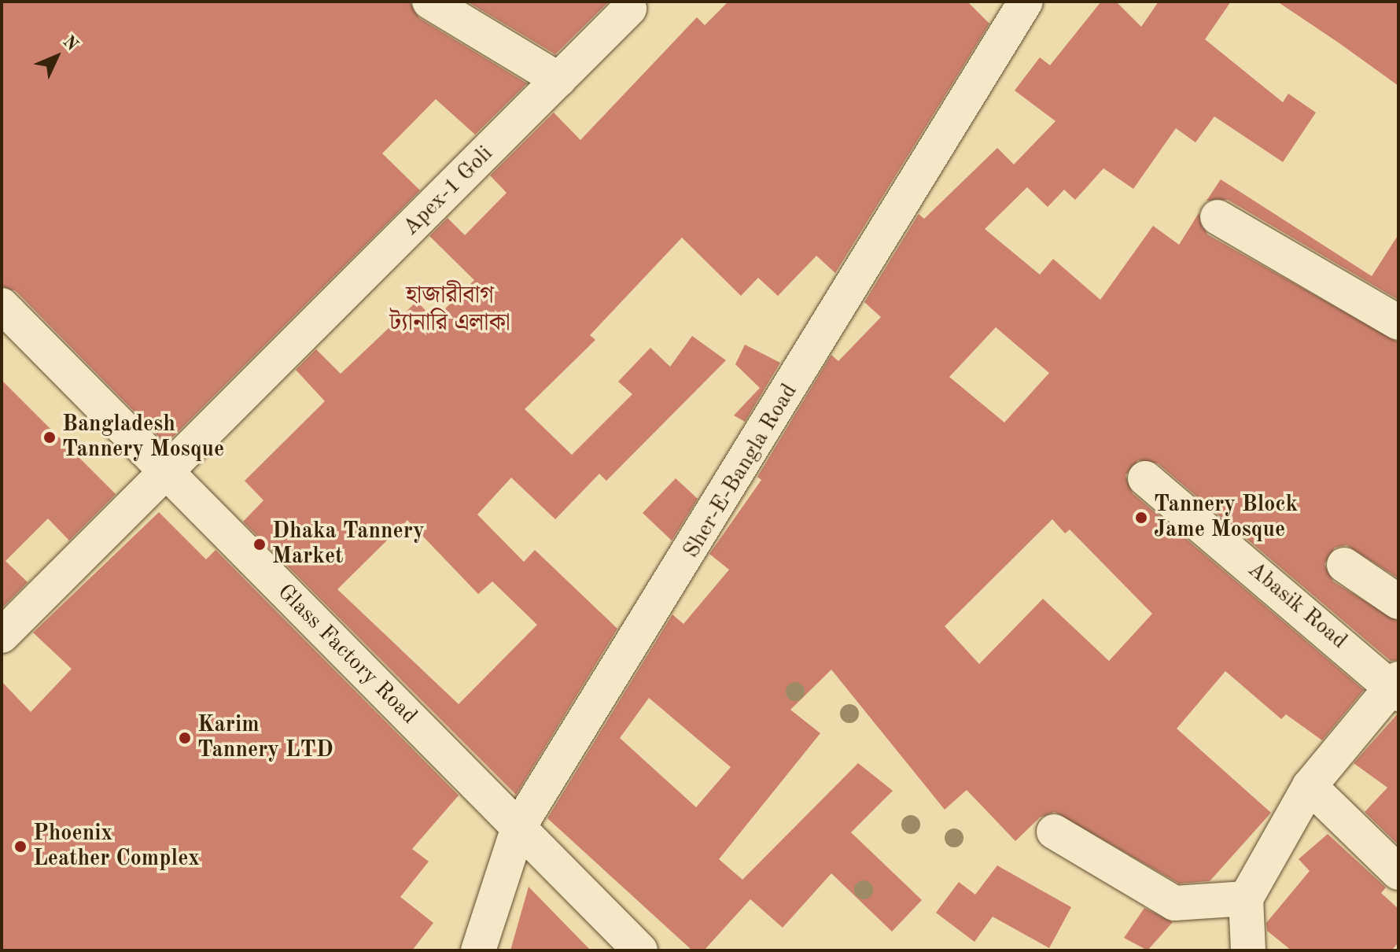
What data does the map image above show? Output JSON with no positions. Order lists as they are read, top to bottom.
{
  "streets": {
    "street": [
      "Apex-1 Goli",
      "Sher-E-Bangla Road",
      "Abasik Road",
      "Glass Factory Road"
    ]
  },
  "crossings": [
    ["Apex-1 Goli", "Glass Factory Road"],
    ["Sher-E-Bangla Road", "Glass Factory Road"]
  ],
  "districts": ["হাজারীবাগ ট্যানারি এলাকা"],
  "places": [
    "Bangladesh Tannery Mosque",
    "Tannery Block Jame Mosque",
    "Dhaka Tannery Market",
    "Karim Tannery LTD",
    "Phoenix Leather Complex"
  ],
  "north": "top right"
}
